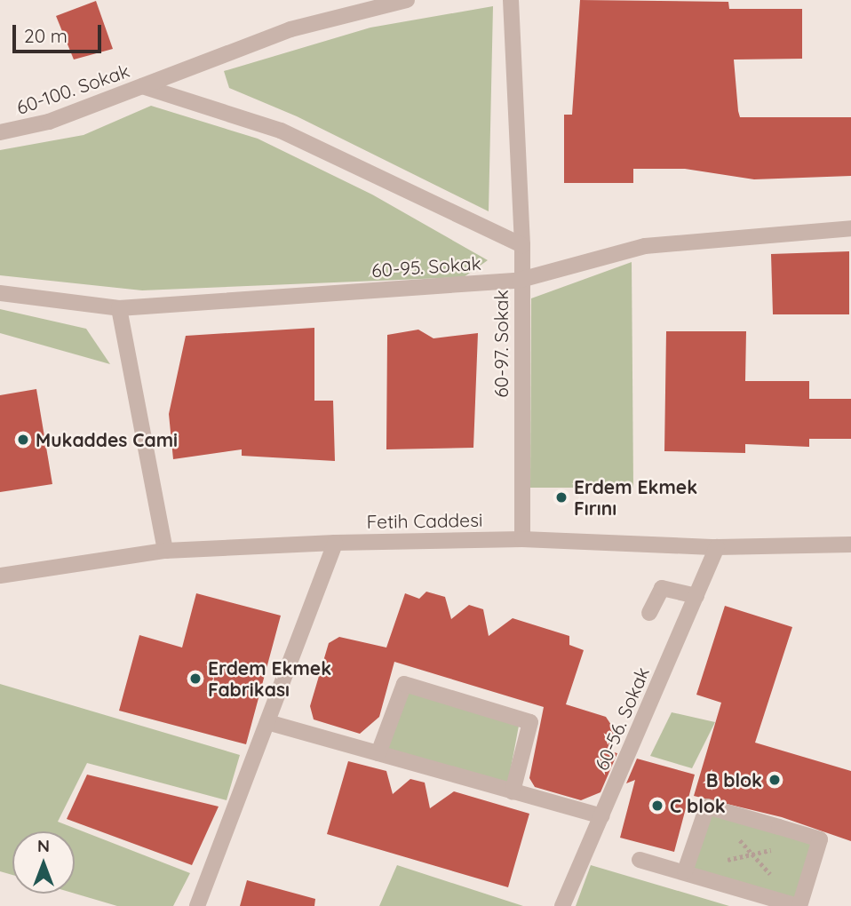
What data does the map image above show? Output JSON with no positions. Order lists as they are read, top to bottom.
{
  "streets": {
    "street": [
      "60-100. Sokak",
      "60-95. Sokak",
      "60-97. Sokak",
      "Fetih Caddesi",
      "60-56. Sokak"
    ]
  },
  "crossings": [
    ["60-95. Sokak", "60-97. Sokak"],
    ["60-97. Sokak", "Fetih Caddesi"],
    ["Fetih Caddesi", "60-56. Sokak"]
  ],
  "places": [
    "Mukaddes Cami",
    "Erdem Ekmek Fırını",
    "Erdem Ekmek Fabrikası",
    "B blok",
    "C blok"
  ],
  "scale_bar": "20 m",
  "north": "top"
}
